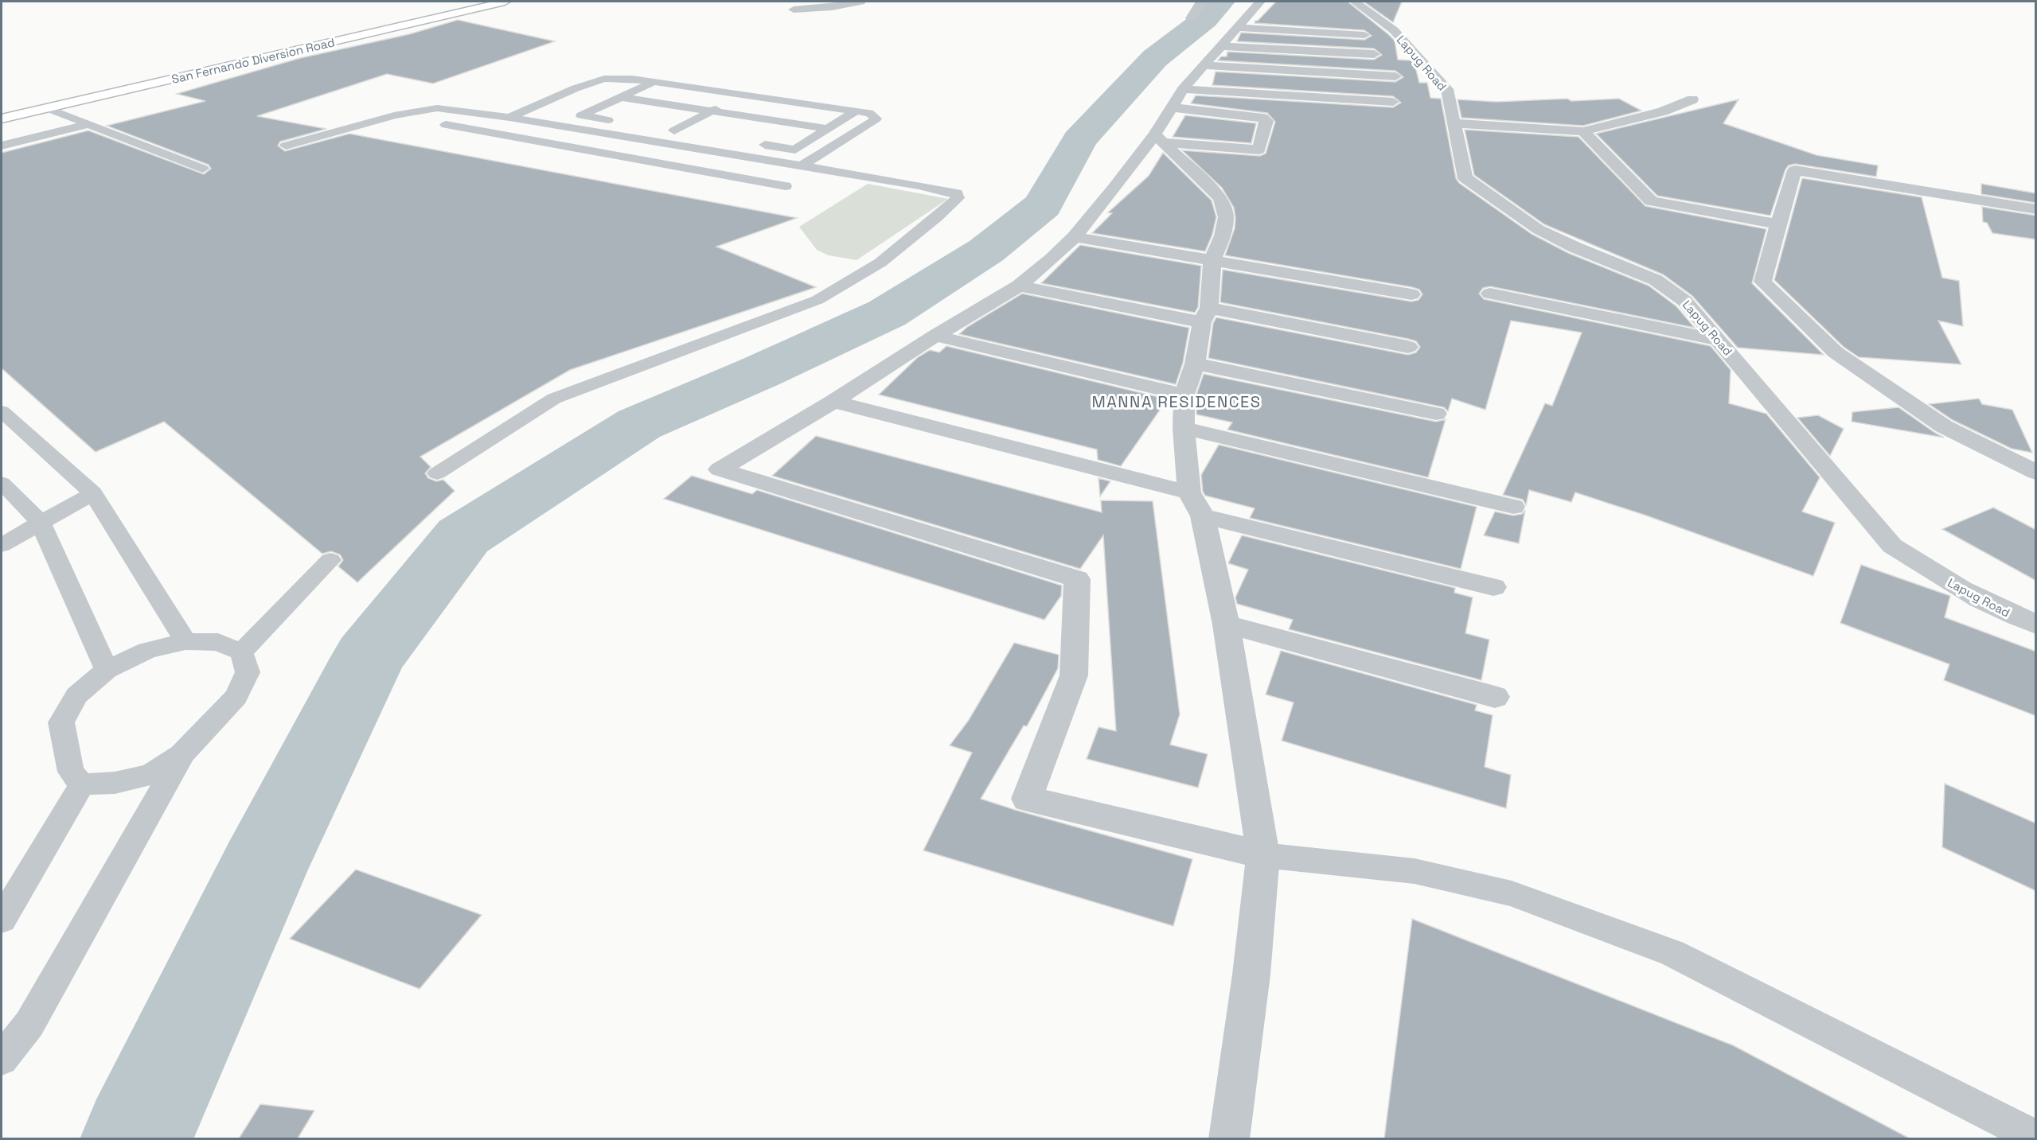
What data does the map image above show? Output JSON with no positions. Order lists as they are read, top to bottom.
{
  "streets": {
    "highway": ["San Fernando Diversion Road"],
    "street": ["Lapug Road"]
  },
  "districts": ["MANNA RESIDENCES"]
}
